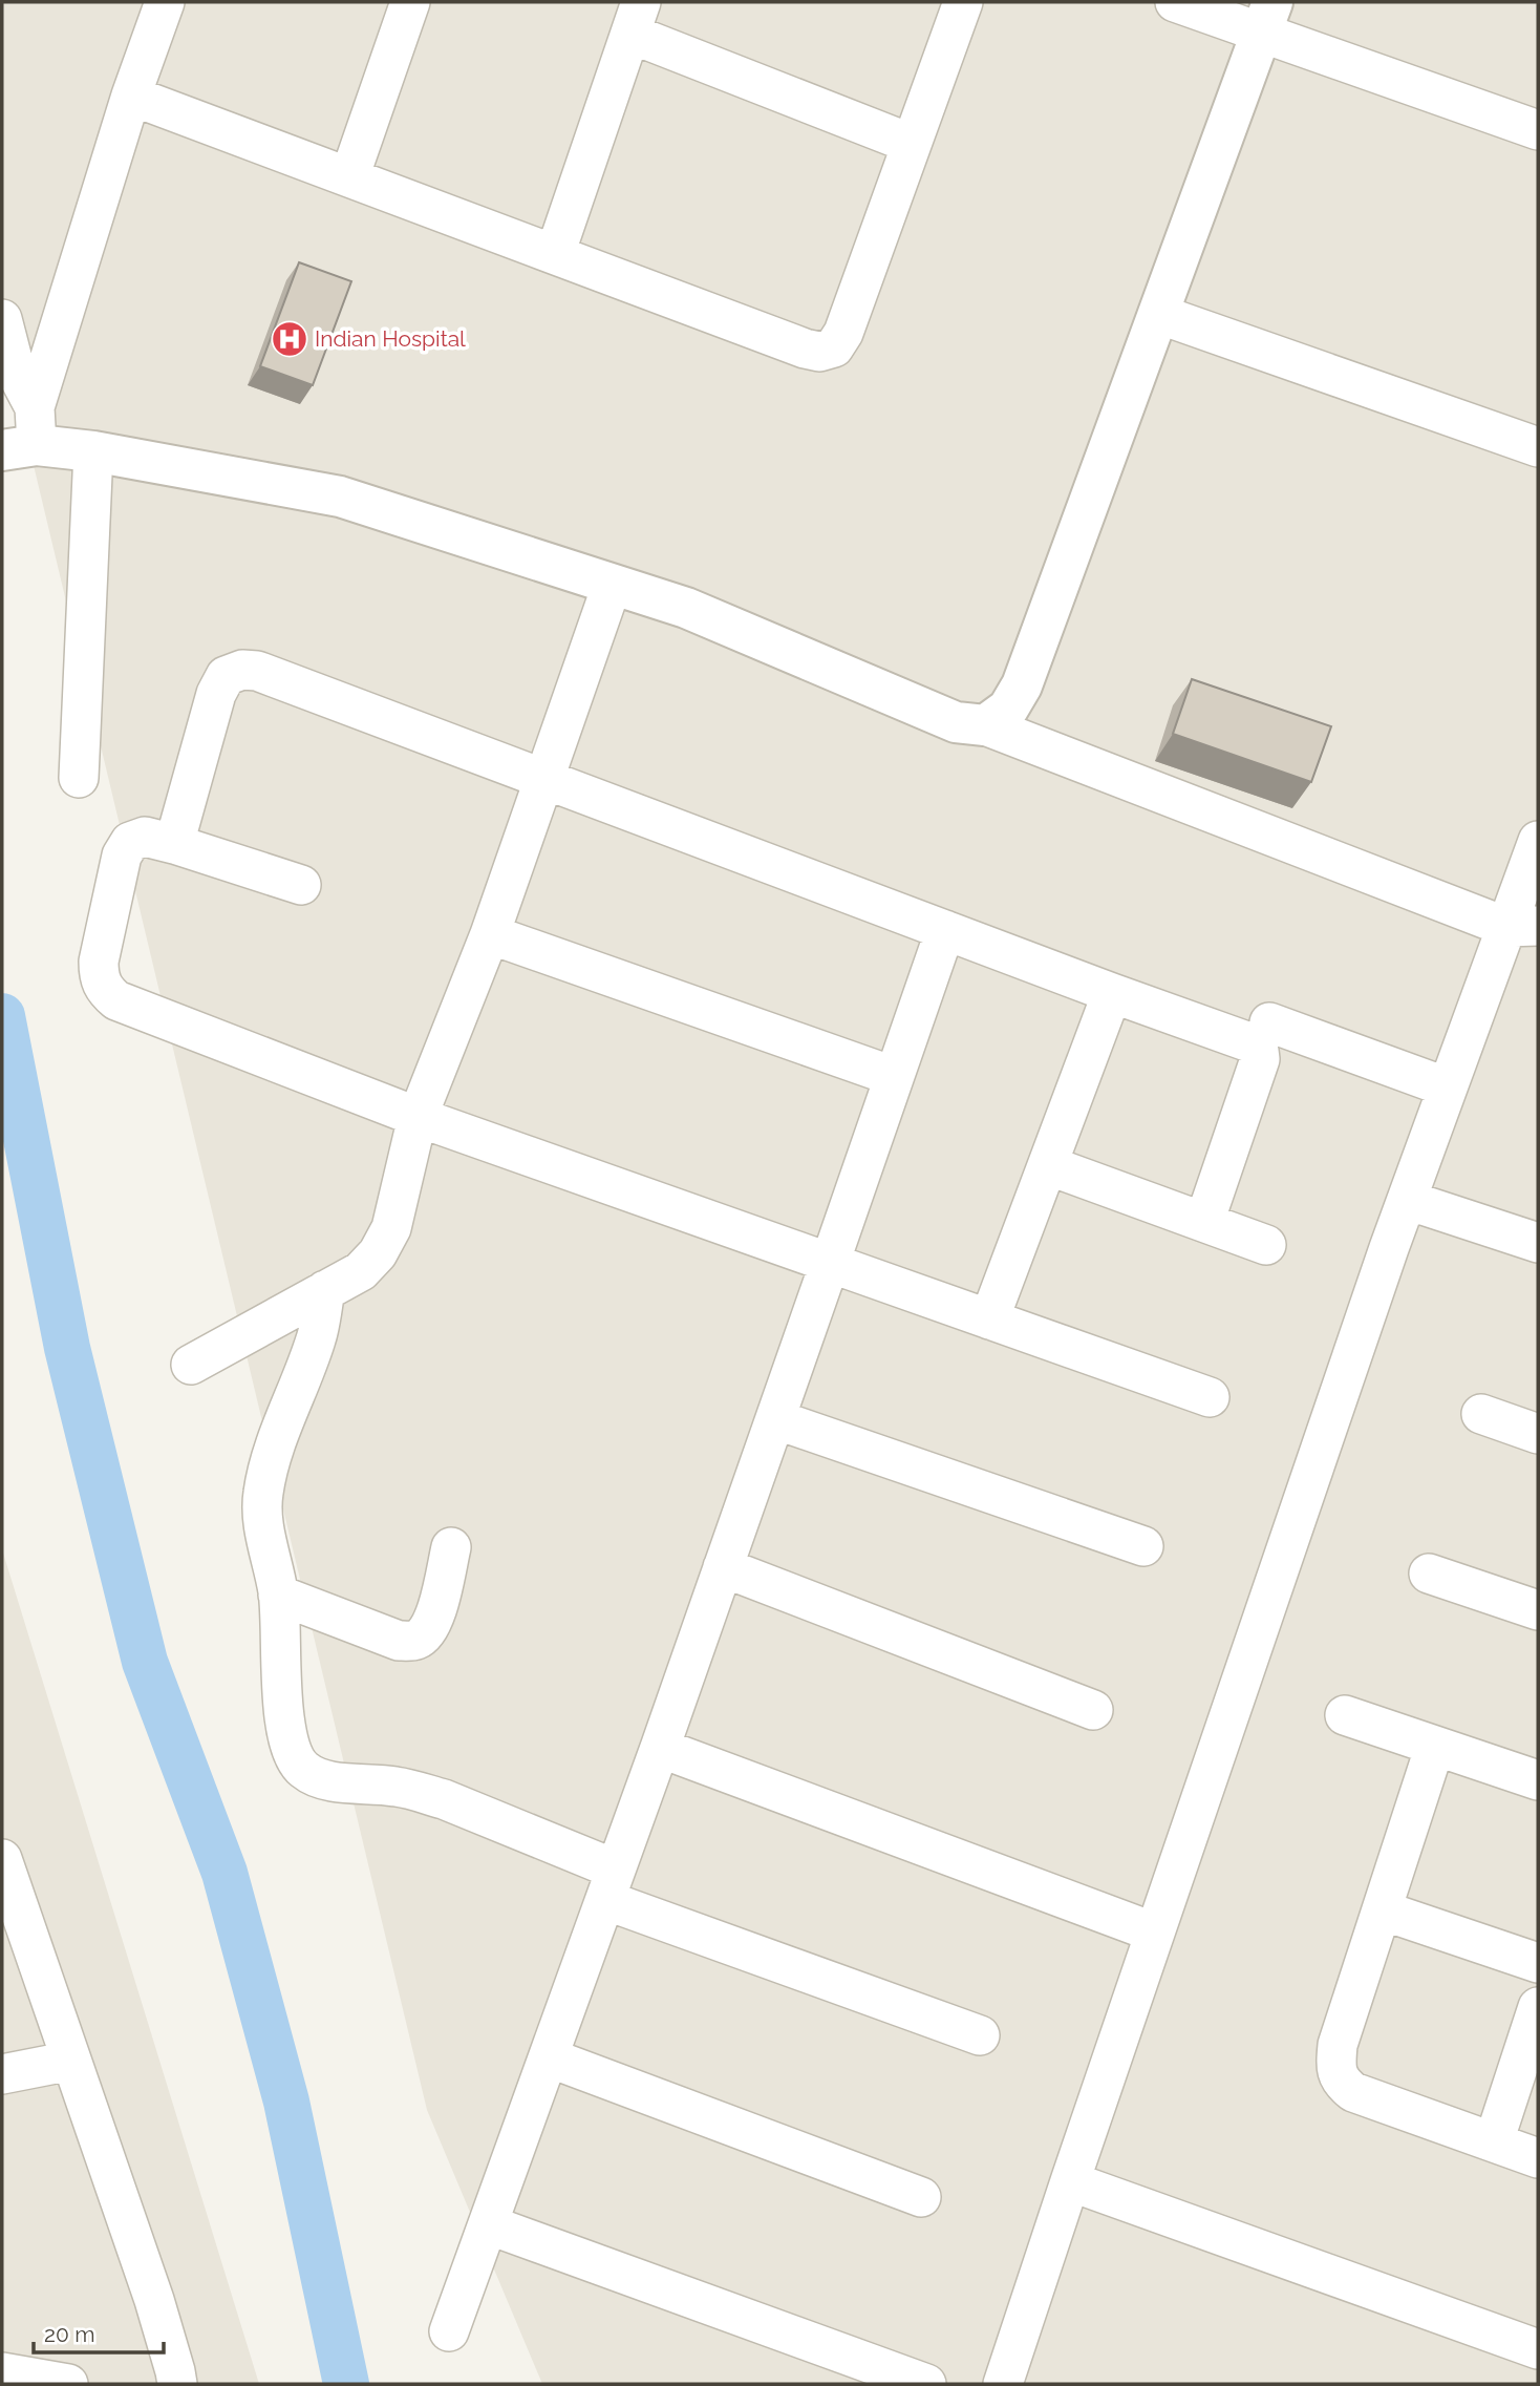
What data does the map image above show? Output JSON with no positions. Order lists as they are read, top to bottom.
{
  "places": {
    "hospital": ["Indian Hospital"]
  },
  "scale_bar": "20 m"
}
